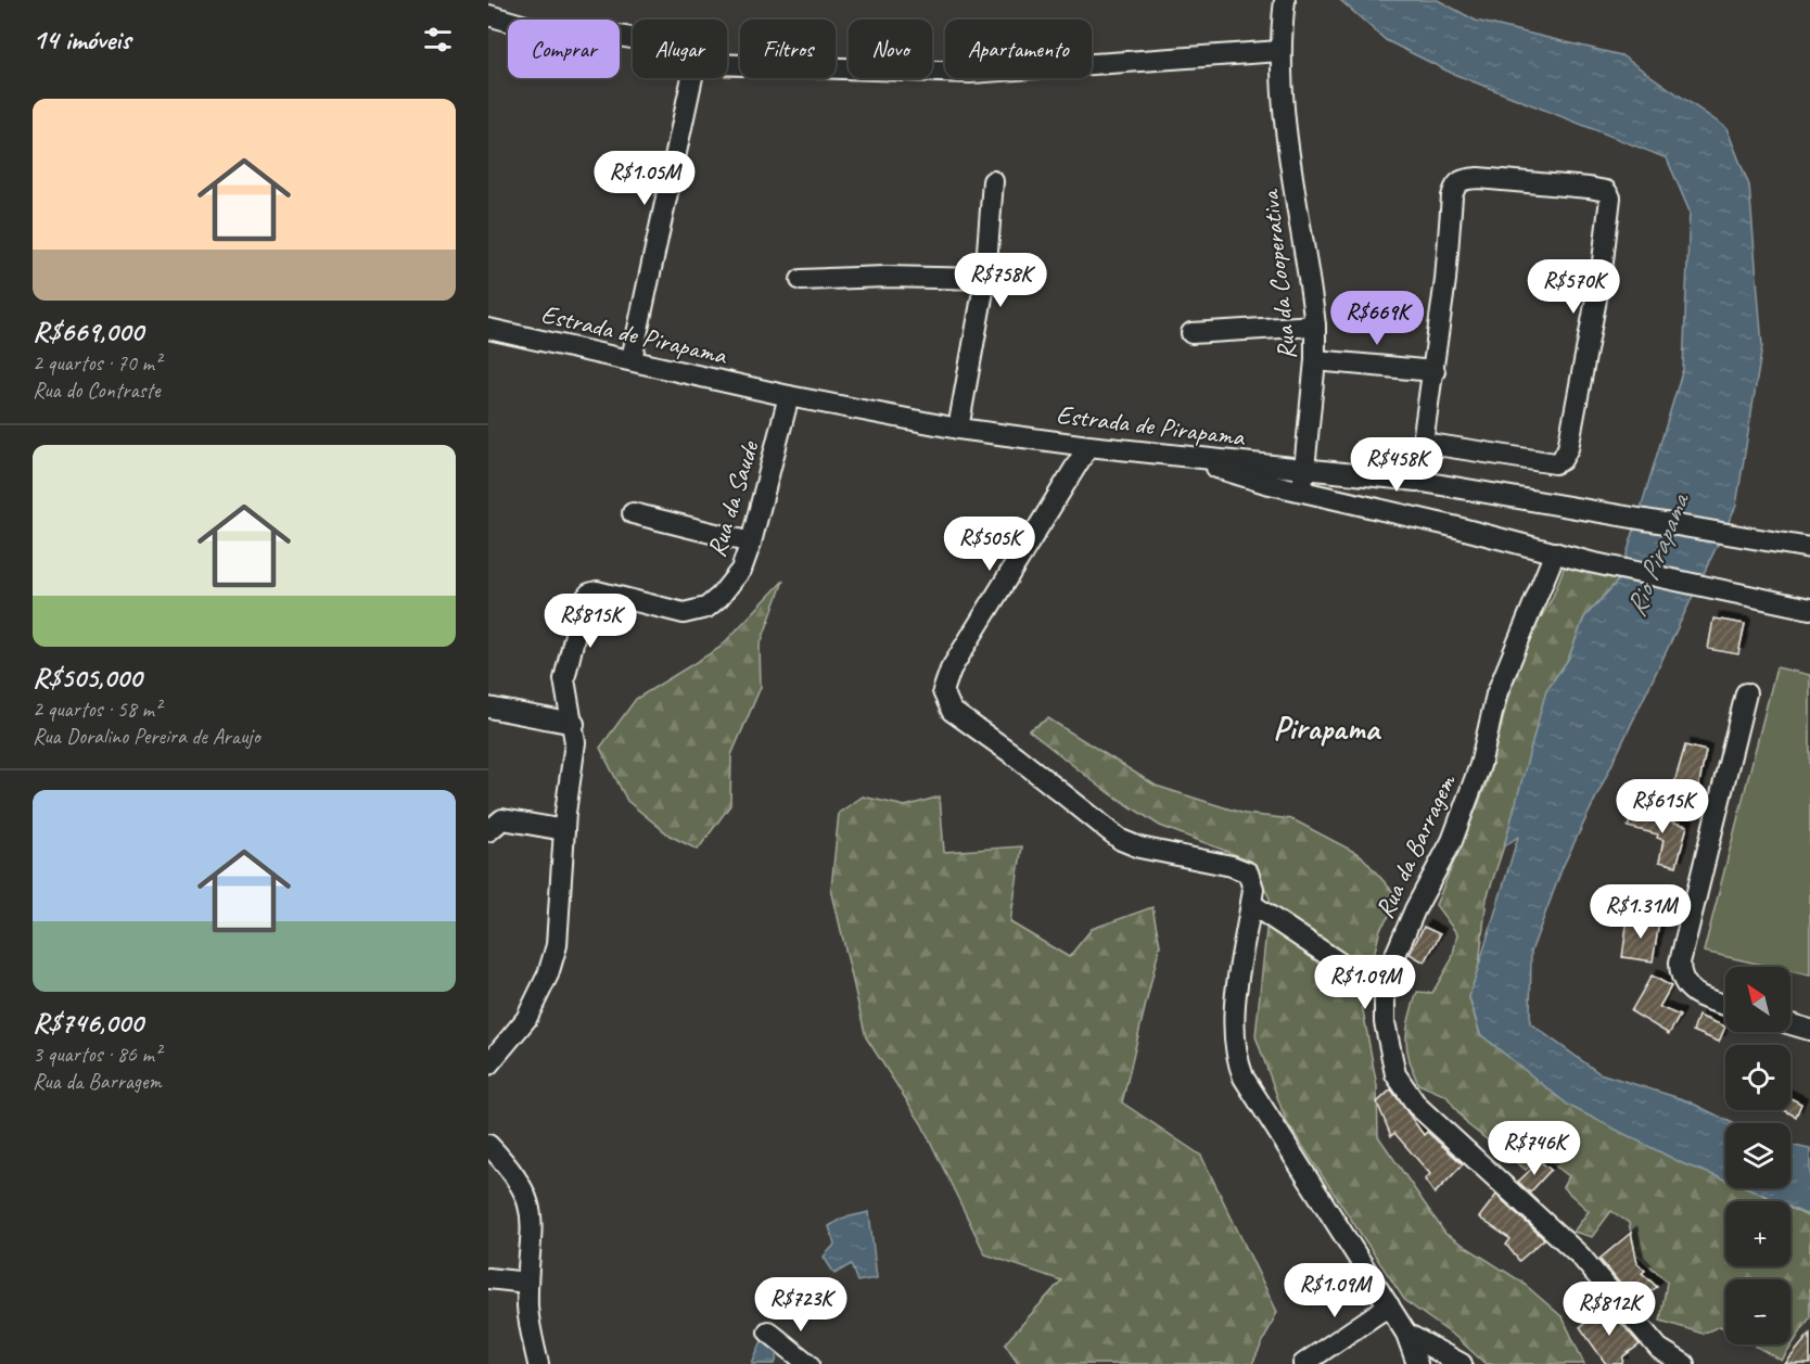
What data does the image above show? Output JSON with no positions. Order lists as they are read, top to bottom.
{
  "streets": {
    "street": [
      "Rua da Cooperativa",
      "Estrada de Pirapama",
      "Rua da Saude",
      "Rua da Barragem"
    ]
  },
  "crossings": [
    ["Rua da Cooperativa", "Estrada de Pirapama"],
    ["Estrada de Pirapama", "Rua da Saude"]
  ],
  "districts": ["Pirapama"],
  "water": ["Rio Pirapama"],
  "north": "top left",
  "page": {
    "heading": "14 imóveis",
    "chip": [
      "Comprar",
      "Alugar",
      "Filtros",
      "Novo",
      "Apartamento"
    ],
    "list": [
      {
        "name": "R$669,000",
        "note": "2 quartos · 70 m² · Rua do Contraste"
      },
      {
        "name": "R$505,000",
        "note": "2 quartos · 58 m² · Rua Doralino Pereira de Araujo"
      },
      {
        "name": "R$746,000",
        "note": "3 quartos · 86 m² · Rua da Barragem"
      }
    ],
    "price": [
      "R$1.05M",
      "R$758K",
      "R$570K",
      "R$669K",
      "R$458K",
      "R$505K",
      "R$815K",
      "R$615K",
      "R$1.31M",
      "R$1.09M",
      "R$746K",
      "R$1.09M",
      "R$723K",
      "R$812K"
    ],
    "map_buttons": ["+", "−"]
  }
}
